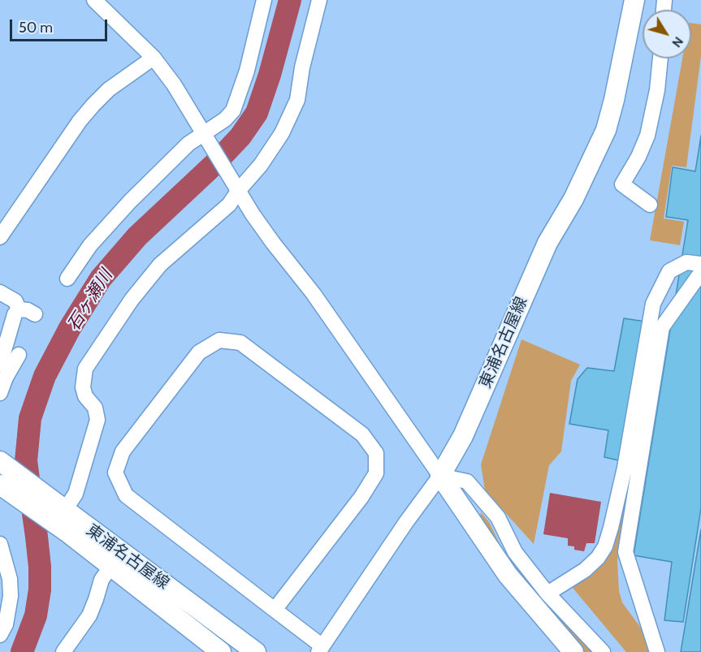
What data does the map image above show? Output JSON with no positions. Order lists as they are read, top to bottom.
{
  "streets": {
    "main road": ["東浦名古屋線"]
  },
  "water": ["石ヶ瀬川"],
  "scale_bar": "50 m",
  "north": "bottom right"
}
